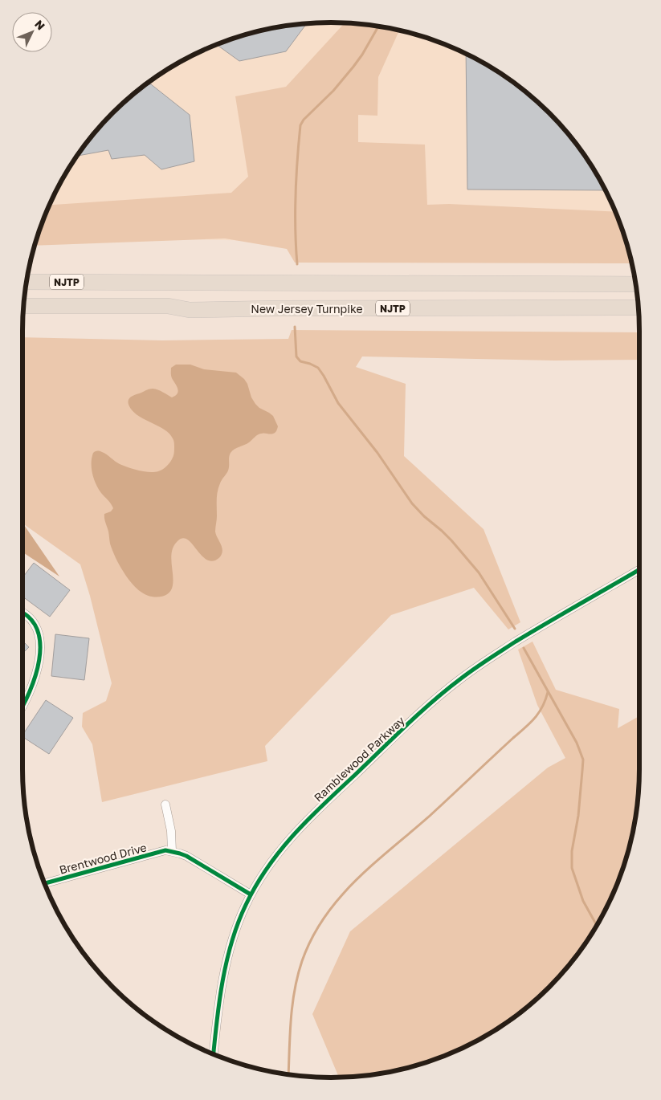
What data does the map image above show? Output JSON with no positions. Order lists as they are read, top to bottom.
{
  "streets": {
    "highway": ["NJTP", "New Jersey Turnpike"],
    "street": ["Ramblewood Parkway", "Brentwood Drive"]
  },
  "north": "top right"
}
